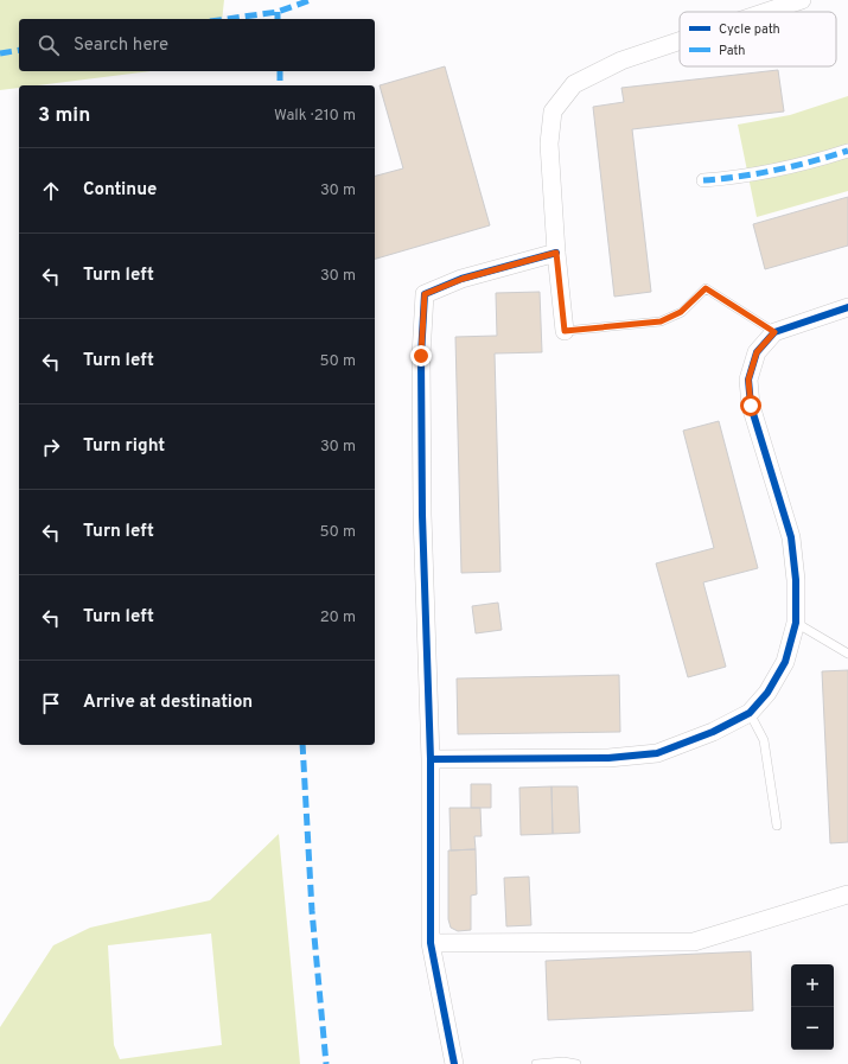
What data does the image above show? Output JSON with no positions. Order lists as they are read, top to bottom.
{
  "legend": ["Cycle path", "Path"],
  "page": {
    "search": "Search here",
    "heading": ["3 min", "Walk · 210 m"],
    "list": [
      ["Continue", "30 m"],
      ["Turn left", "30 m"],
      ["Turn left", "50 m"],
      ["Turn right", "30 m"],
      ["Turn left", "50 m"],
      ["Turn left", "20 m"],
      "Arrive at destination"
    ],
    "map_buttons": ["+", "−"]
  }
}
